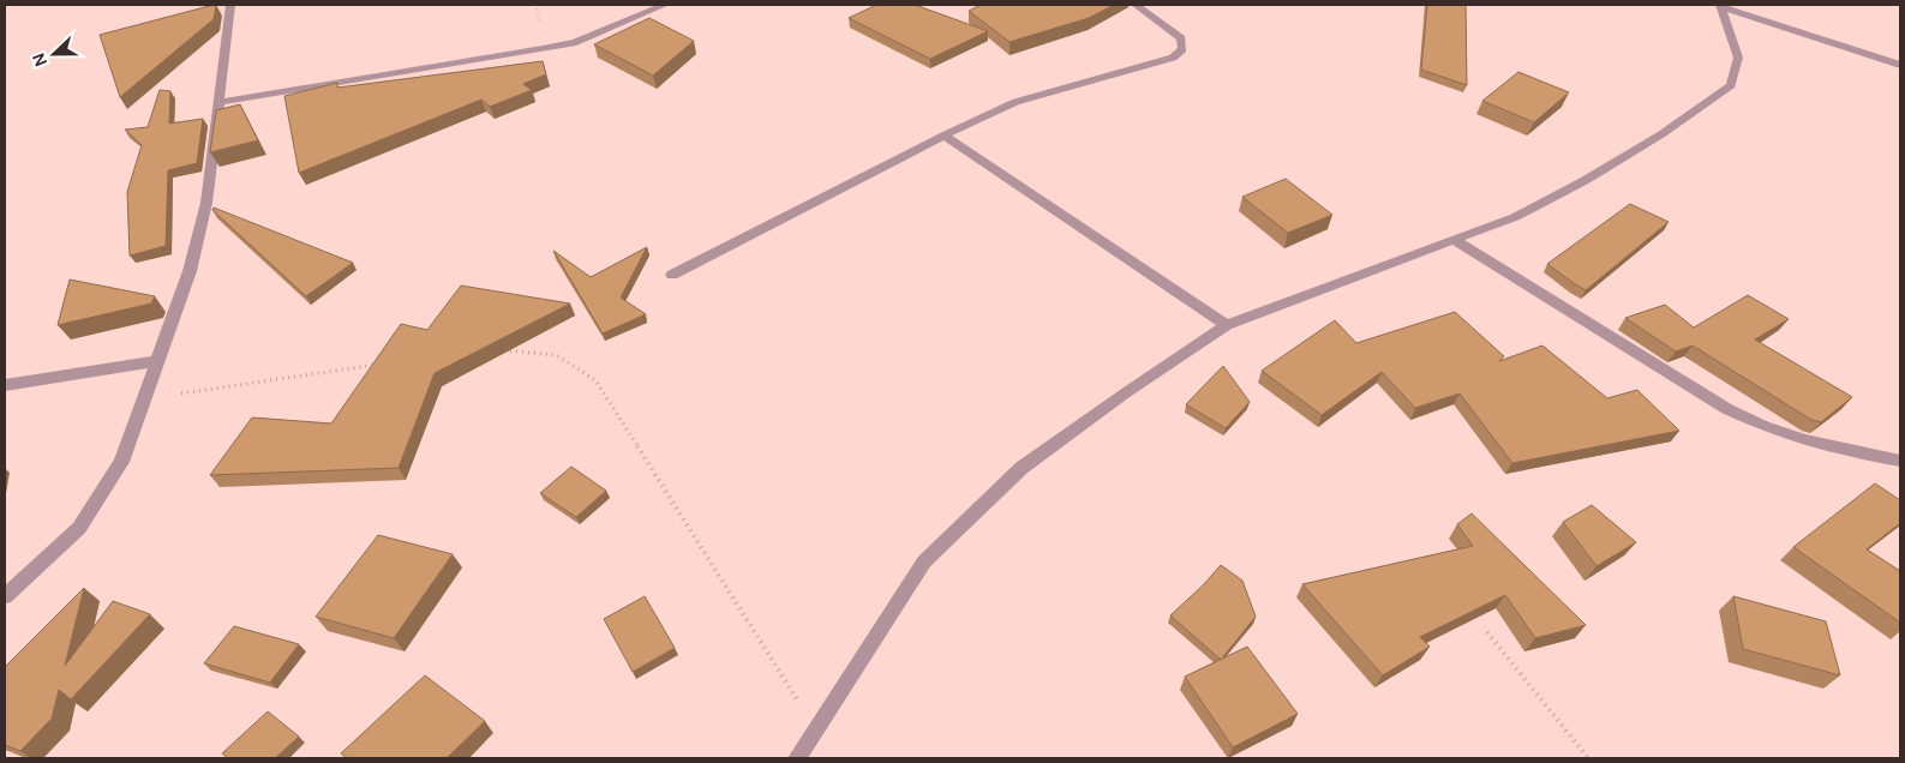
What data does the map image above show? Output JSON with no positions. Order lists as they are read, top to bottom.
{
  "north": "left"
}
